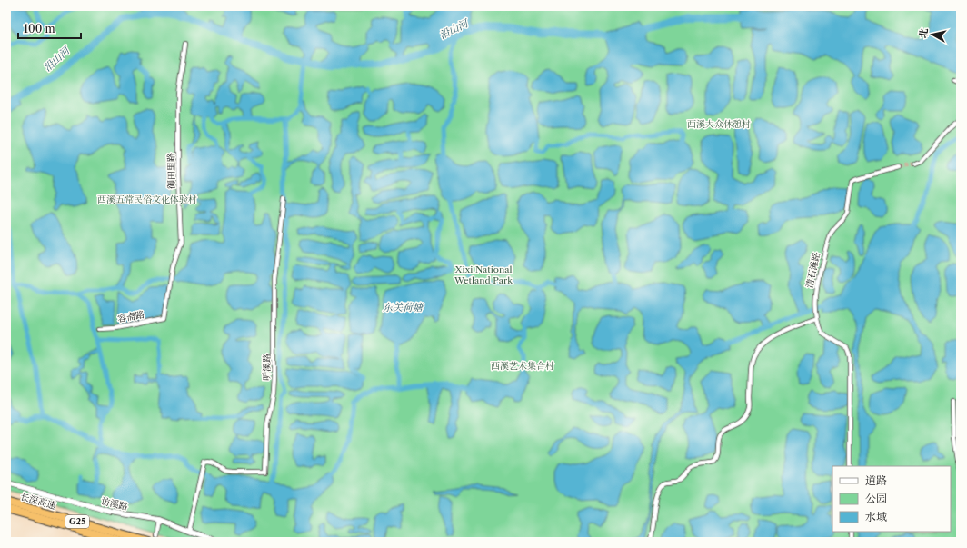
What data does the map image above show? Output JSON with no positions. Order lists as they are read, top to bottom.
{
  "streets": {
    "highway": ["长深高速", "G25"],
    "street": [
      "御田里路",
      "清石滩路",
      "容斋路",
      "听溪路",
      "访溪路"
    ]
  },
  "crossings": [
    ["御田里路", "容斋路"],
    ["听溪路", "访溪路"]
  ],
  "water": ["沿山河", "东关荷塘"],
  "parks": [
    "西溪大众休憩村",
    "西溪五常民俗文化体验村",
    "Xixi National Wetland Park",
    "西溪艺术集合村"
  ],
  "legend": ["道路", "公园", "水域"],
  "scale_bar": "100 m",
  "north": "left"
}
